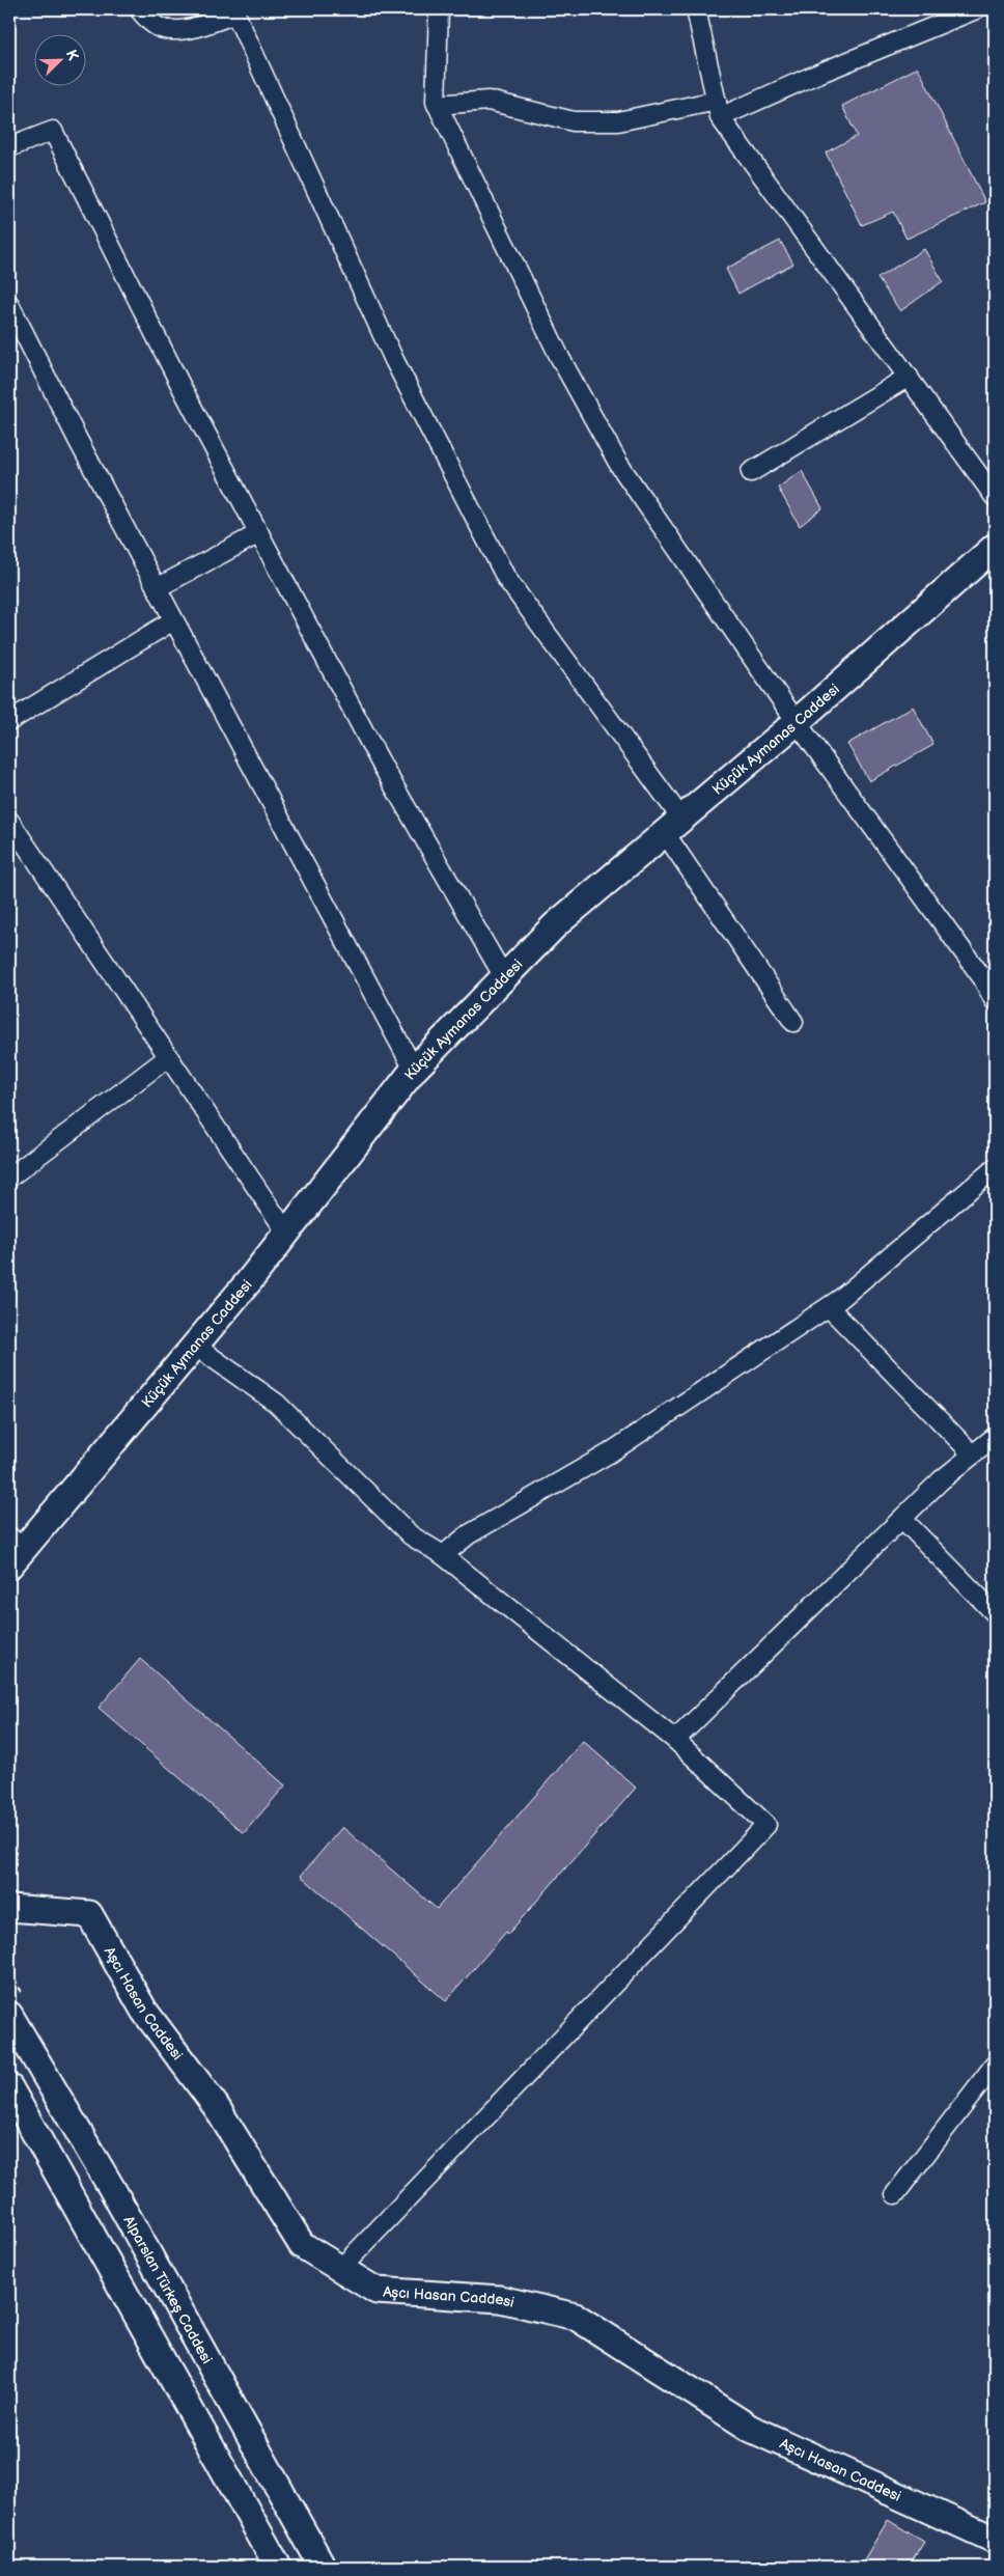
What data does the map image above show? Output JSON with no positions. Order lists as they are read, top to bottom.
{
  "streets": {
    "street": ["Küçük Aymanas Caddesi", "Aşcı Hasan Caddesi", "Alparslan Türkeş Caddesi"]
  },
  "north": "top right"
}
